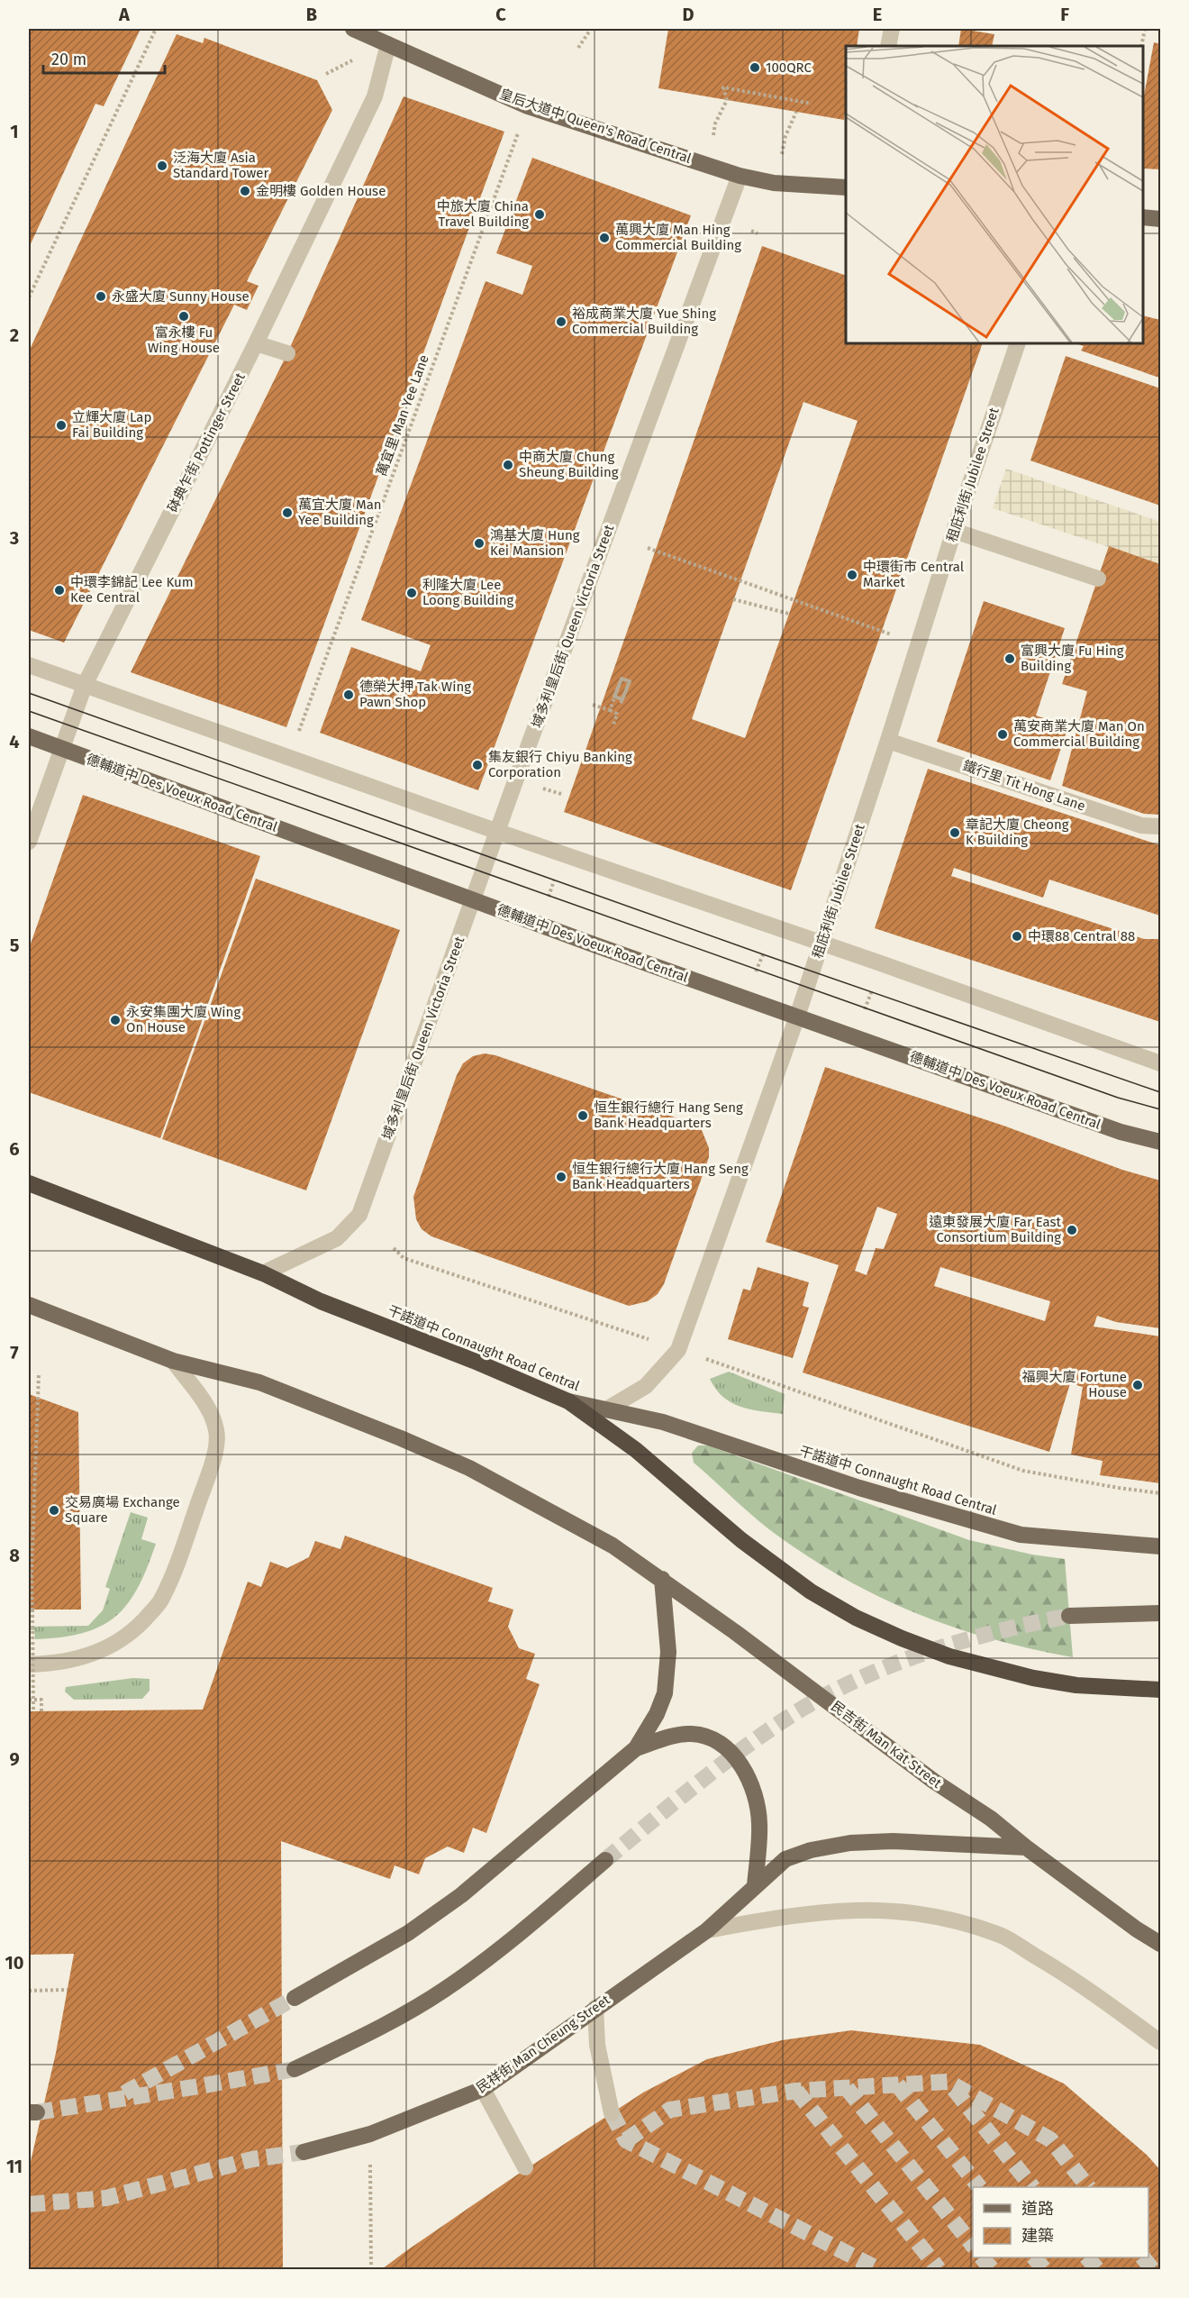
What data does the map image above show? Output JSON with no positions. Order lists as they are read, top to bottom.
{
  "streets": {
    "highway": ["干諾道中 Connaught Road Central"],
    "main road": [
      "皇后大道中 Queen's Road Central",
      "德輔道中 Des Voeux Road Central",
      "民吉街 Man Kat Street",
      "民祥街 Man Cheung Street"
    ],
    "street": [
      "砵典乍街 Pottinger Street",
      "租庇利街 Jubilee Street",
      "域多利皇后街 Queen Victoria Street",
      "鐵行里 Tit Hong Lane"
    ],
    "path": ["萬宜里 Man Yee Lane"]
  },
  "crossings": [
    ["皇后大道中 Queen's Road Central", "砵典乍街 Pottinger Street"],
    ["皇后大道中 Queen's Road Central", "域多利皇后街 Queen Victoria Street"],
    ["砵典乍街 Pottinger Street", "德輔道中 Des Voeux Road Central"],
    ["租庇利街 Jubilee Street", "鐵行里 Tit Hong Lane"],
    ["租庇利街 Jubilee Street", "德輔道中 Des Voeux Road Central"],
    ["租庇利街 Jubilee Street", "干諾道中 Connaught Road Central"],
    ["域多利皇后街 Queen Victoria Street", "德輔道中 Des Voeux Road Central"],
    ["域多利皇后街 Queen Victoria Street", "干諾道中 Connaught Road Central"],
    ["民吉街 Man Kat Street", "民祥街 Man Cheung Street"]
  ],
  "places": [
    "100QRC",
    "泛海大廈 Asia Standard Tower",
    "金明樓 Golden House",
    "中旅大廈 China Travel Building",
    "萬興大廈 Man Hing Commercial Building",
    "永盛大廈 Sunny House",
    "富永樓 Fu Wing House",
    "裕成商業大廈 Yue Shing Commercial Building",
    "立輝大廈 Lap Fai Building",
    "中商大廈 Chung Sheung Building",
    "萬宜大廈 Man Yee Building",
    "鴻基大廈 Hung Kei Mansion",
    "中環街市 Central Market",
    "中環李錦記 Lee Kum Kee Central",
    "利隆大廈 Lee Loong Building",
    "富興大廈 Fu Hing Building",
    "德榮大押 Tak Wing Pawn Shop",
    "萬安商業大廈 Man On Commercial Building",
    "集友銀行 Chiyu Banking Corporation",
    "章記大廈 Cheong K Building",
    "中環88 Central 88",
    "永安集團大廈 Wing On House",
    "恒生銀行總行 Hang Seng Bank Headquarters",
    "恒生銀行總行大廈 Hang Seng Bank Headquarters",
    "遠東發展大廈 Far East Consortium Building",
    "福興大廈 Fortune House",
    "交易廣場 Exchange Square"
  ],
  "legend": ["道路", "建築"],
  "scale_bar": "20 m",
  "grid": {
    "columns": [
      "A",
      "B",
      "C",
      "D",
      "E",
      "F"
    ],
    "rows": [
      "1",
      "2",
      "3",
      "4",
      "5",
      "6",
      "7",
      "8",
      "9",
      "10",
      "11"
    ]
  }
}
